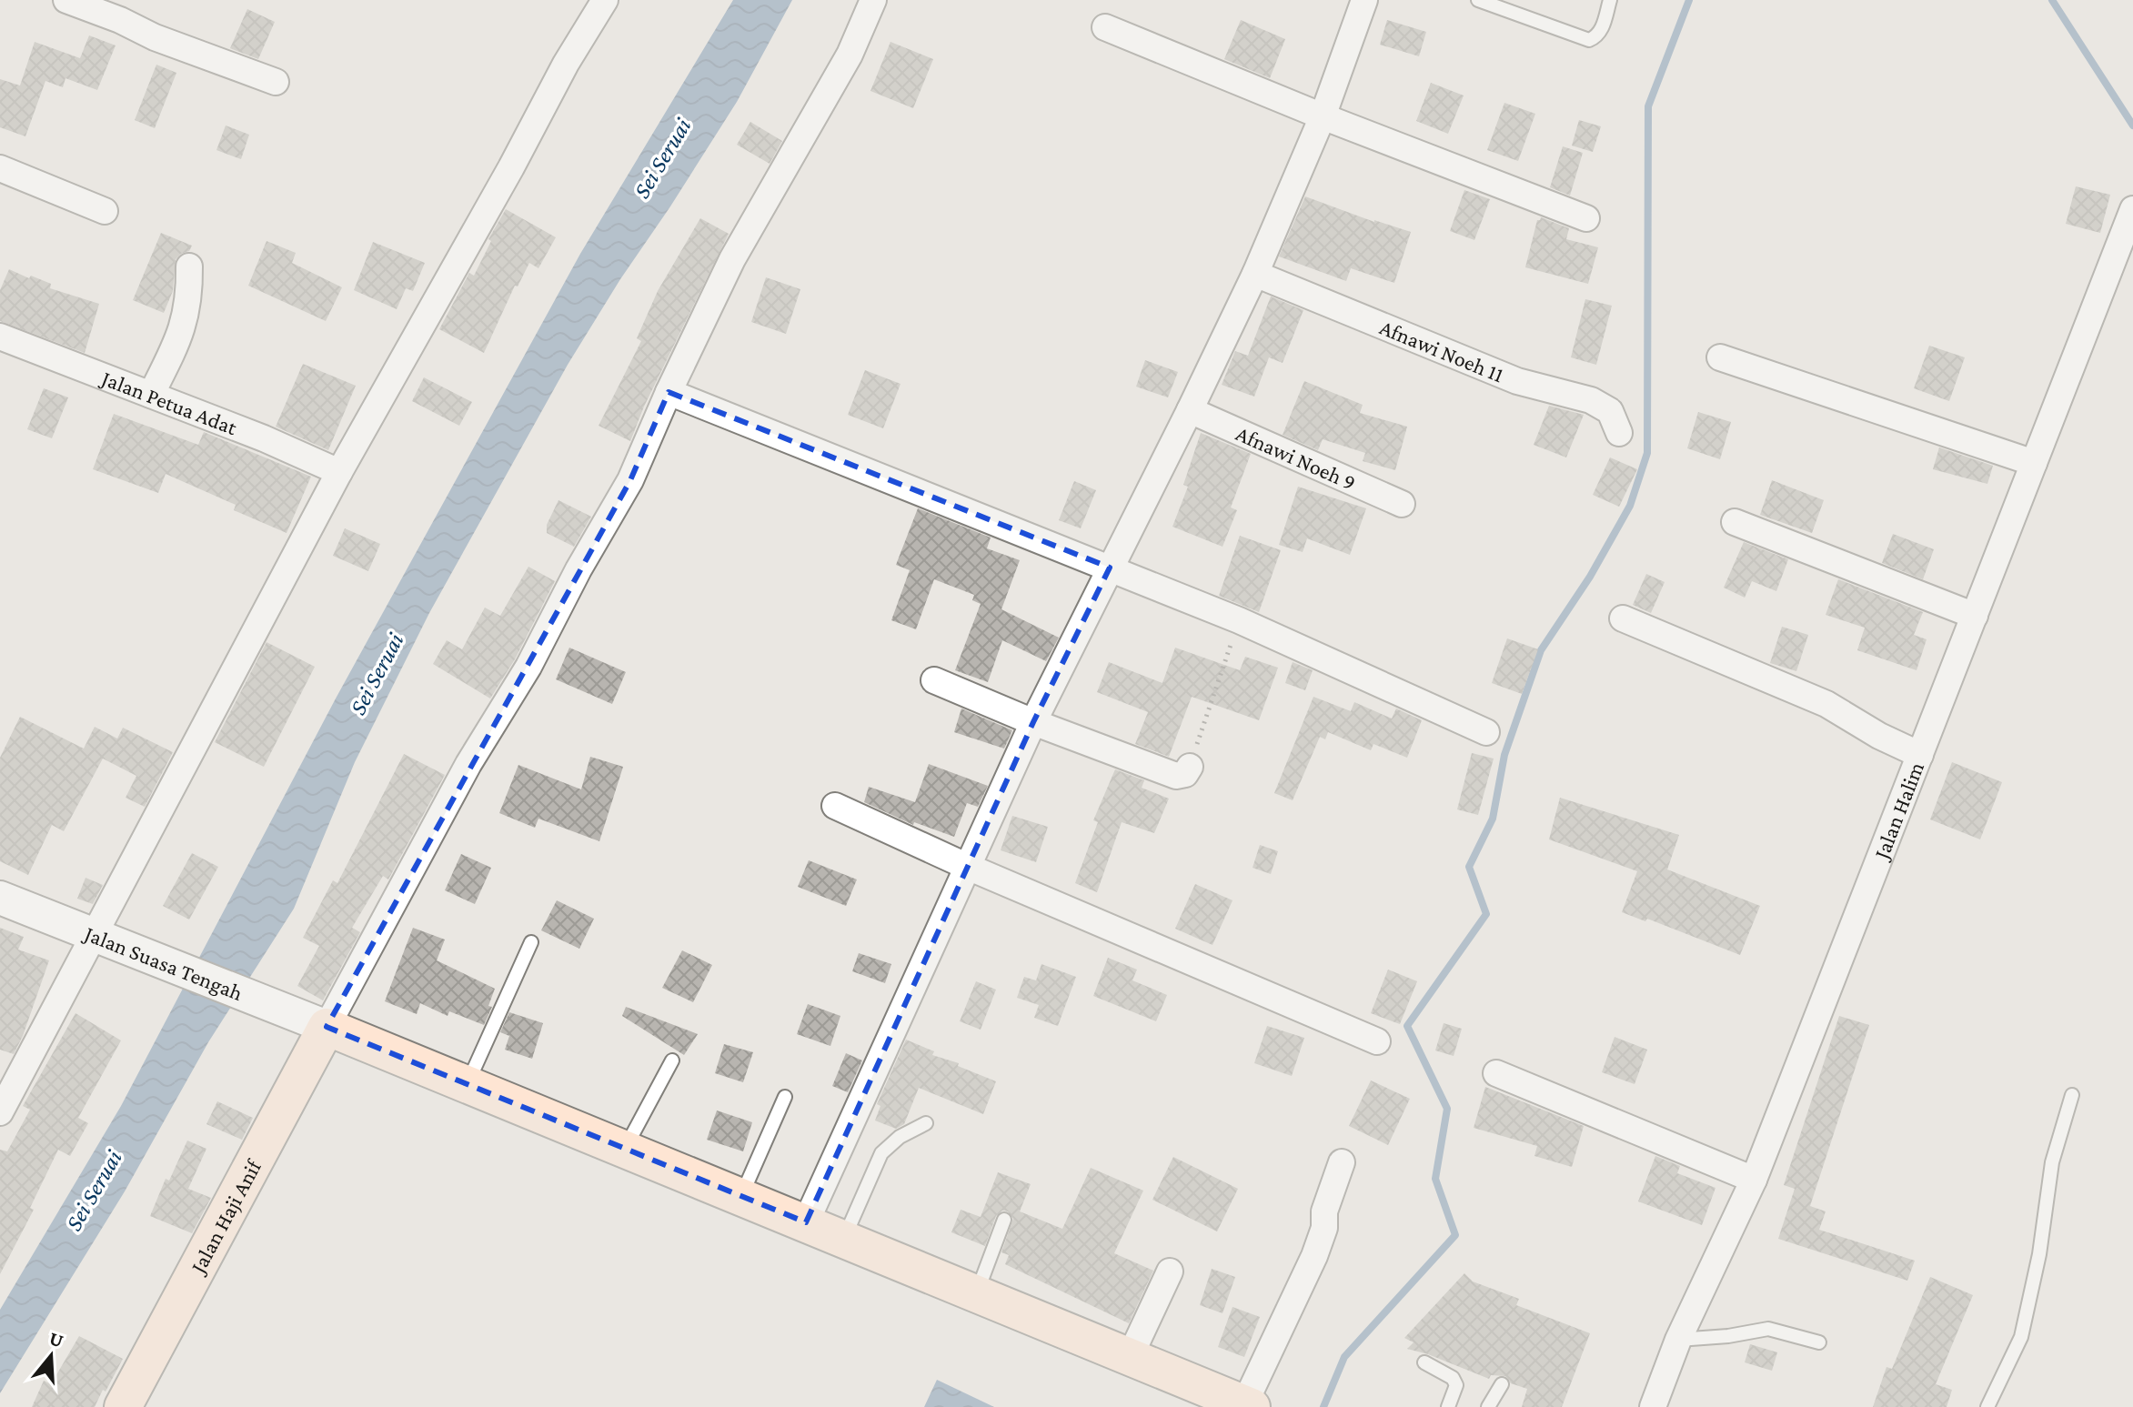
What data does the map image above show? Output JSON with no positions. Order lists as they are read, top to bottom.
{
  "streets": {
    "main road": ["Jalan Haji Anif"],
    "street": [
      "Afnawi Noeh 11",
      "Jalan Petua Adat",
      "Afnawi Noeh 9",
      "Jalan Halim",
      "Jalan Suasa Tengah"
    ]
  },
  "crossings": [
    ["Jalan Suasa Tengah", "Jalan Haji Anif"]
  ],
  "water": ["Sei Seruai"],
  "north": "top"
}
